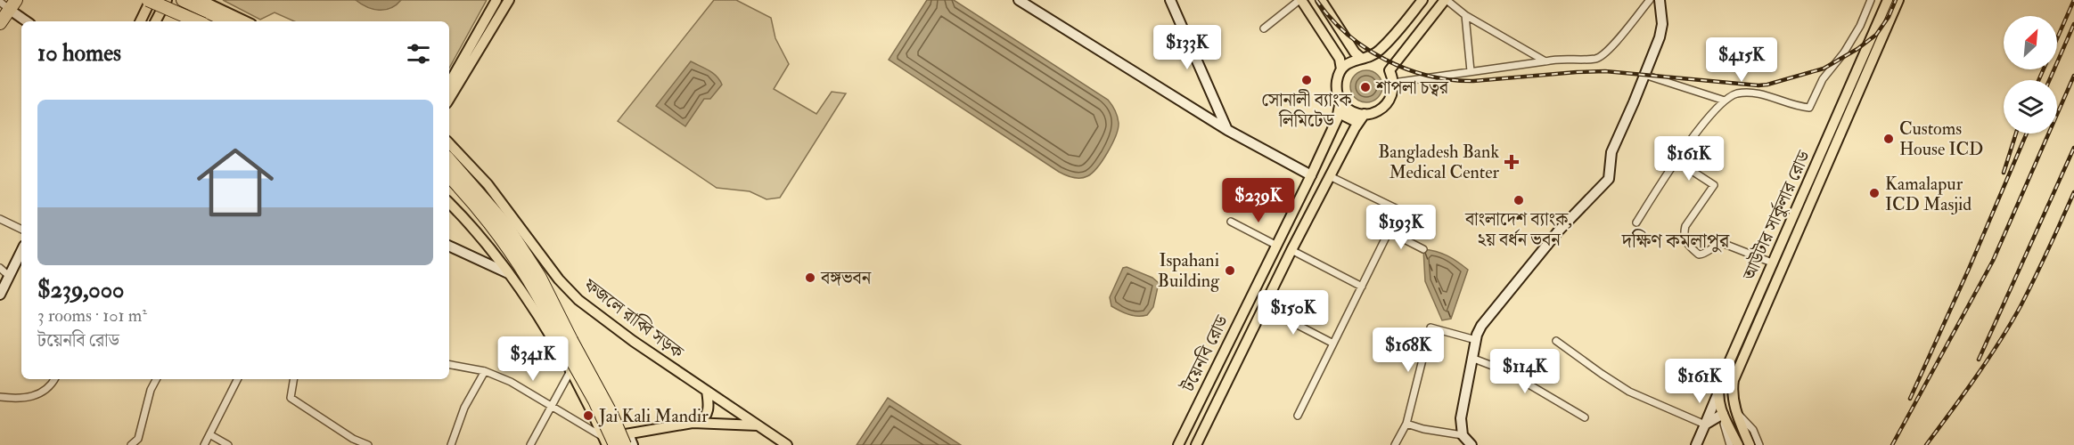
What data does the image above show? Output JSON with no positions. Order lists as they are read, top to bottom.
{
  "streets": {
    "main road": ["আউটার সার্কুলার রোড", "ফজলে রাব্বি সড়ক", "টয়েনবি রোড"]
  },
  "districts": ["দক্ষিণ কমলাপুর"],
  "places": {
    "other": [
      "সোনালী ব্যাংক লিমিটেড",
      "শাপলা চত্বর",
      "Customs House ICD",
      "Kamalapur ICD Masjid",
      "বাংলাদেশ ব্যাংক, ২য় বর্ধন ভবন",
      "Ispahani Building",
      "বঙ্গভবন",
      "Jai Kali Mandir"
    ],
    "health": ["Bangladesh Bank Medical Center"]
  },
  "north": "top right",
  "page": {
    "heading": "10 homes",
    "price": [
      "$133K",
      "$415K",
      "$161K",
      "$239K",
      "$193K",
      "$150K",
      "$168K",
      "$341K",
      "$114K",
      "$161K"
    ],
    "list": [
      {
        "name": "$239,000",
        "note": "3 rooms · 101 m² · টয়েনবি রোড"
      }
    ]
  }
}
